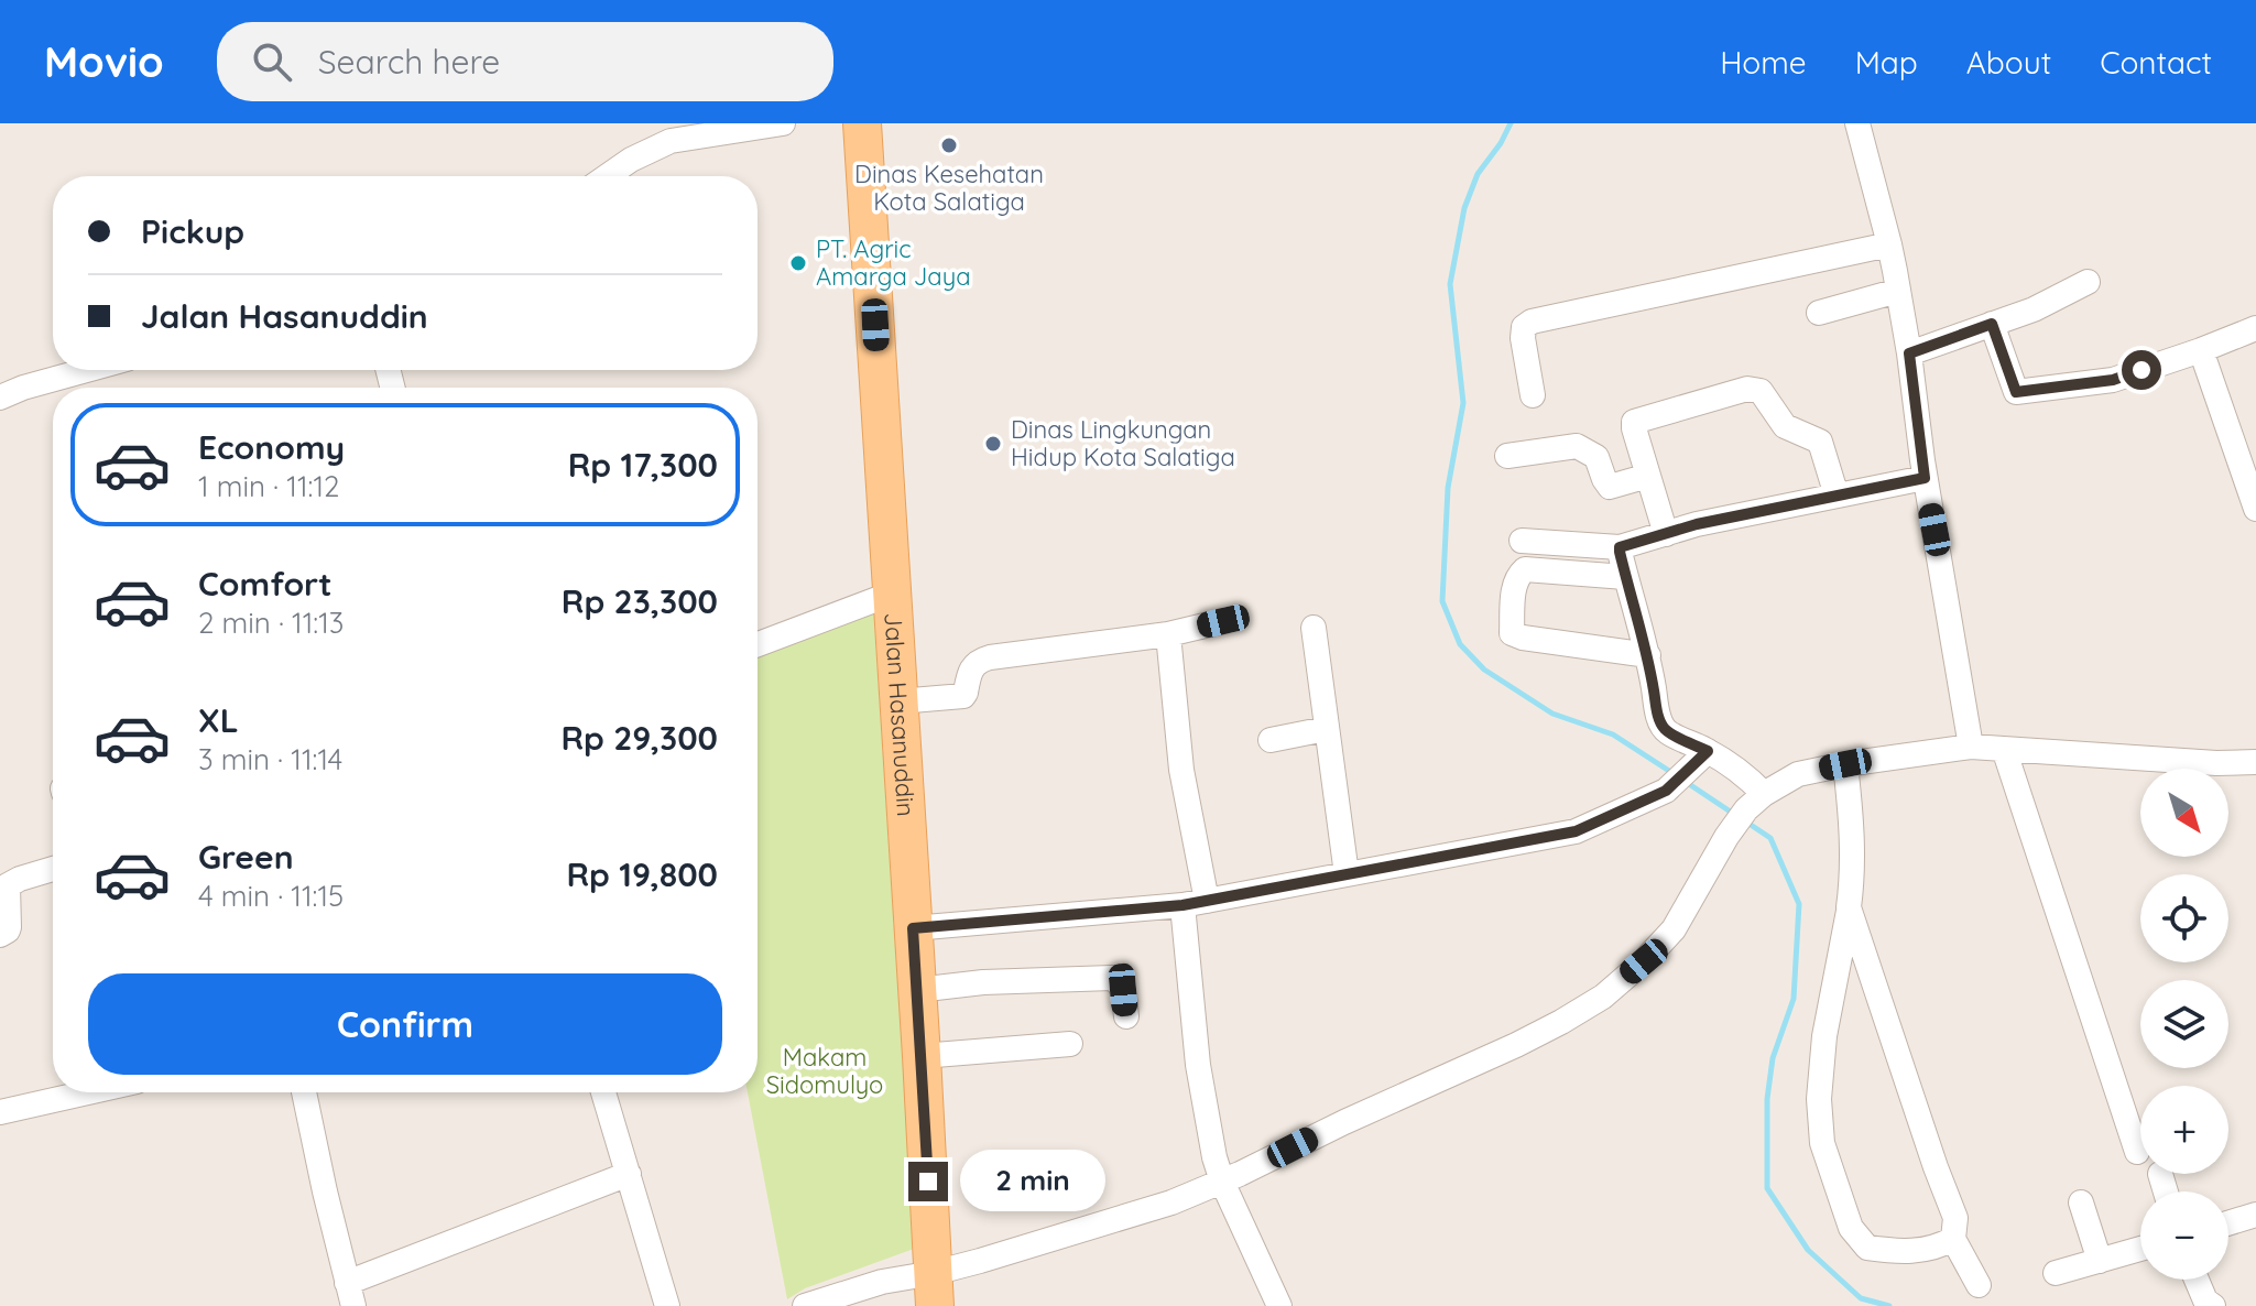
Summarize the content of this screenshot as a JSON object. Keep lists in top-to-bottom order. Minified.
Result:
{"streets":{"main road":["Jalan Hasanuddin"]},"parks":["Makam Sidomulyo"],"places":["Dinas Kesehatan Kota Salatiga","PT. Agric Amarga Jaya","Dinas Lingkungan Hidup Kota Salatiga"],"north":"bottom right","page":{"header":"Movio","search":"Search here","nav":["Home","Map","About","Contact"],"banner":["Pickup","Jalan Hasanuddin"],"list":[{"name":"Economy","note":"1 min · 11:12","value":"Rp 17,300"},{"name":"Comfort","note":"2 min · 11:13","value":"Rp 23,300"},{"name":"XL","note":"3 min · 11:14","value":"Rp 29,300"},{"name":"Green","note":"4 min · 11:15","value":"Rp 19,800"}],"map_buttons":["+","−"],"buttons":"Confirm","bubble":"2 min"}}
